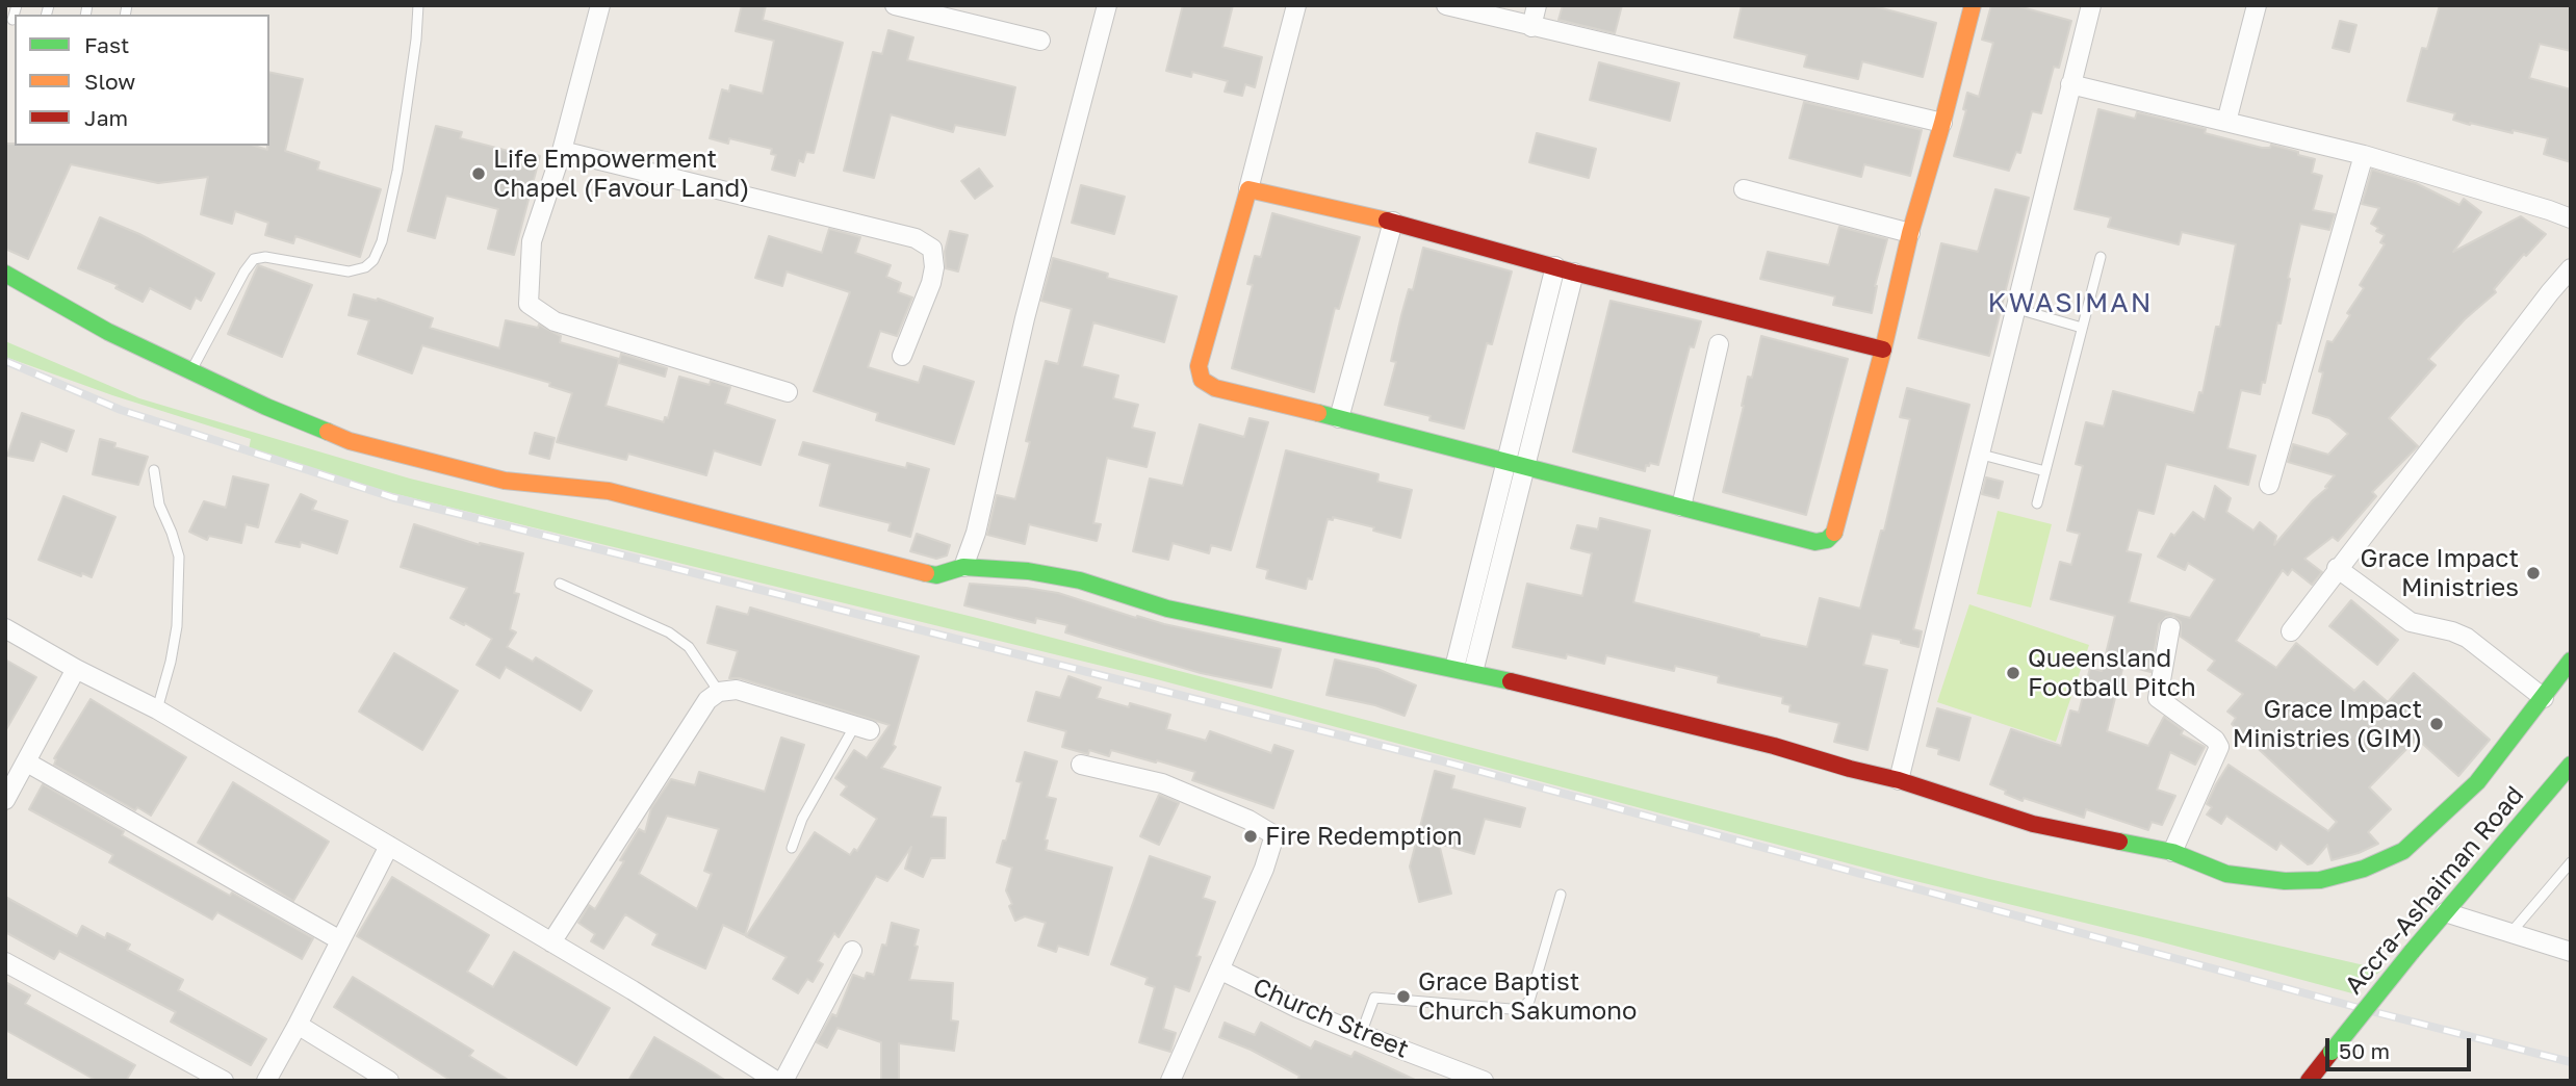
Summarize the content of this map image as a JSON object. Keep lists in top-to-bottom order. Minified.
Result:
{"streets":{"street":["Accra-Ashaiman Road","Church Street"]},"districts":["KWASIMAN"],"places":["Life Empowerment Chapel (Favour Land)","Grace Impact Ministries","Queensland Football Pitch","Grace Impact Ministries (GIM)","Fire Redemption","Grace Baptist Church Sakumono"],"legend":["Fast","Slow","Jam"],"scale_bar":"50 m"}
